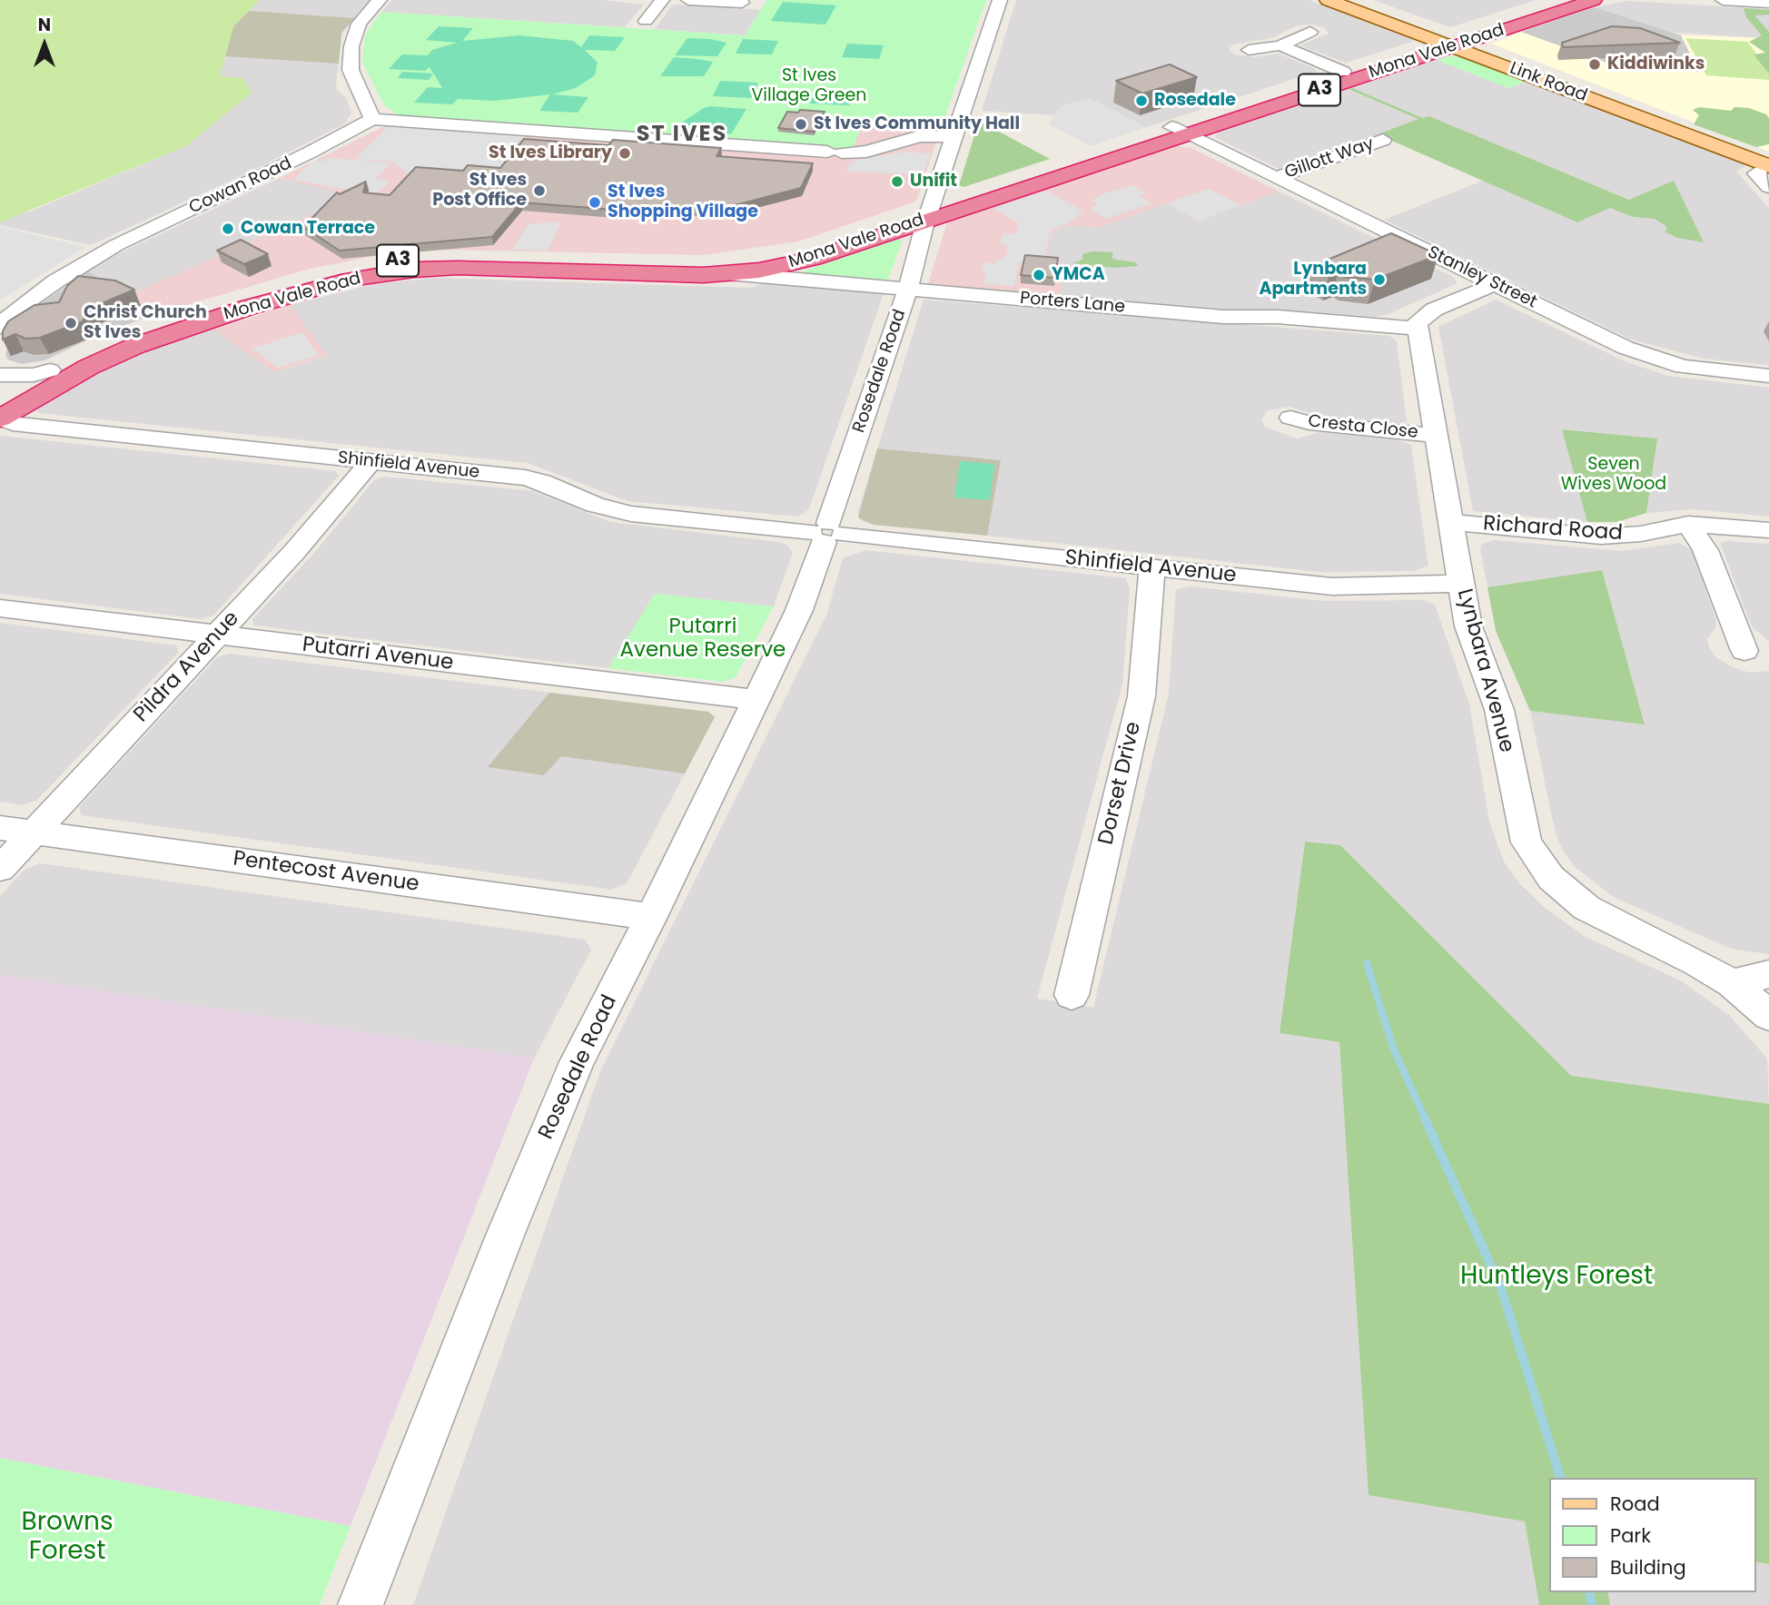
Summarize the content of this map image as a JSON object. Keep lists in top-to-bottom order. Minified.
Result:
{"streets":{"highway":["Mona Vale Road","A3"],"main road":["Link Road"],"street":["Gillott Way","Cowan Road","Stanley Street","Porters Lane","Rosedale Road","Cresta Close","Shinfield Avenue","Richard Road","Putarri Avenue","Pildra Avenue","Lynbara Avenue","Dorset Drive","Pentecost Avenue"]},"crossings":[["Mona Vale Road","Link Road"],["Mona Vale Road","Stanley Street"],["Mona Vale Road","Porters Lane"],["Mona Vale Road","Rosedale Road"],["Mona Vale Road","Shinfield Avenue"],["Gillott Way","Stanley Street"],["Porters Lane","Rosedale Road"],["Porters Lane","Lynbara Avenue"],["Rosedale Road","Shinfield Avenue"],["Rosedale Road","Putarri Avenue"],["Rosedale Road","Pentecost Avenue"],["Cresta Close","Lynbara Avenue"],["Shinfield Avenue","Pildra Avenue"],["Shinfield Avenue","Lynbara Avenue"],["Shinfield Avenue","Dorset Drive"],["Richard Road","Lynbara Avenue"],["Putarri Avenue","Pildra Avenue"],["Pildra Avenue","Pentecost Avenue"]],"districts":["ST IVES"],"parks":["St Ives Village Green","Seven Wives Wood","Putarri Avenue Reserve","Huntleys Forest","Browns Forest"],"places":["Kiddiwinks","Rosedale","St Ives Community Hall","St Ives Library","Unifit","St Ives Post Office","St Ives Shopping Village","Cowan Terrace","YMCA","Lynbara Apartments","Christ Church St Ives"],"legend":["Road","Park","Building"],"north":"top"}
